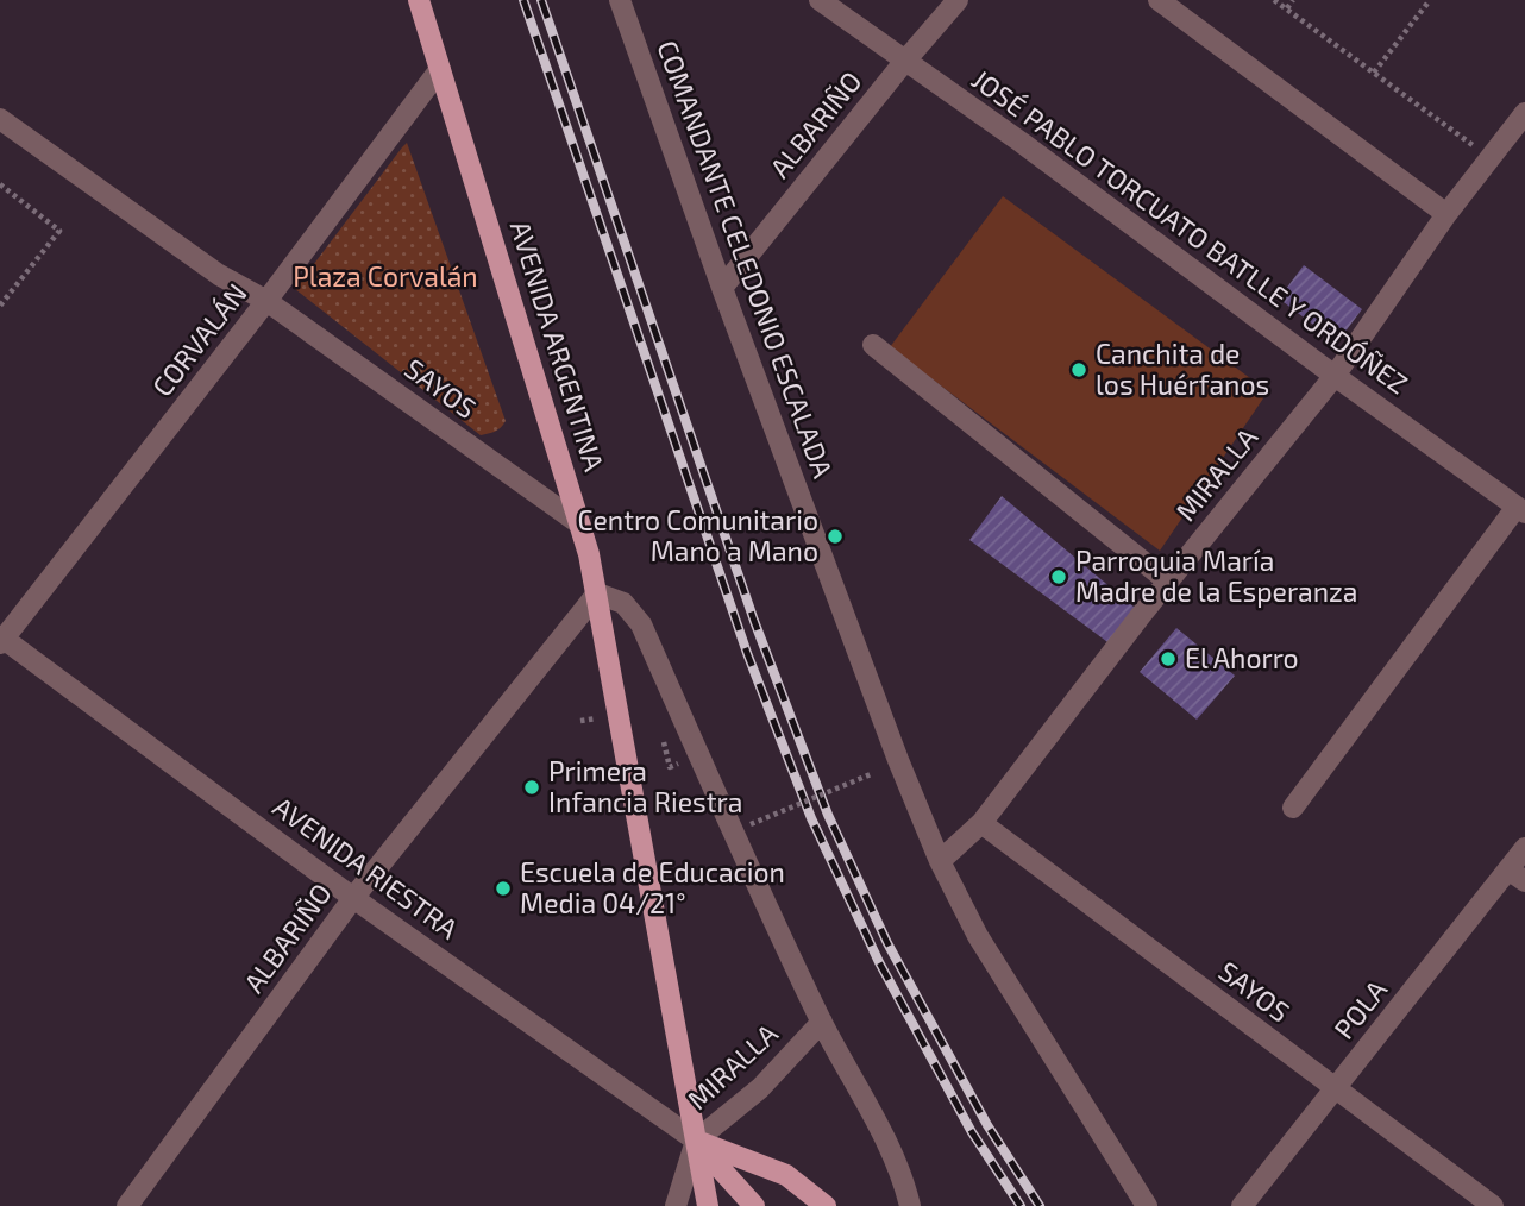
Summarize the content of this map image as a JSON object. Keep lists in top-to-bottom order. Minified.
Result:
{"streets":{"main road":["AVENIDA ARGENTINA","AVENIDA RIESTRA"],"street":["ALBARIÑO","JOSÉ PABLO TORCUATO BATLLE Y ORDÓÑEZ","COMANDANTE CELEDONIO ESCALADA","CORVALÁN","SAYOS","MIRALLA","POLA"]},"crossings":[["ALBARIÑO","JOSÉ PABLO TORCUATO BATLLE Y ORDÓÑEZ"],["ALBARIÑO","COMANDANTE CELEDONIO ESCALADA"],["ALBARIÑO","AVENIDA ARGENTINA"],["ALBARIÑO","AVENIDA RIESTRA"],["JOSÉ PABLO TORCUATO BATLLE Y ORDÓÑEZ","MIRALLA"],["COMANDANTE CELEDONIO ESCALADA","MIRALLA"],["CORVALÁN","AVENIDA ARGENTINA"],["CORVALÁN","SAYOS"],["CORVALÁN","AVENIDA RIESTRA"],["AVENIDA ARGENTINA","SAYOS"],["AVENIDA ARGENTINA","MIRALLA"],["AVENIDA ARGENTINA","AVENIDA RIESTRA"],["SAYOS","MIRALLA"],["SAYOS","POLA"],["MIRALLA","AVENIDA RIESTRA"]],"parks":["Plaza Corvalán"],"places":["Canchita de los Huérfanos","Centro Comunitario Mano a Mano","Parroquia María Madre de la Esperanza","El Ahorro","Primera Infancia Riestra","Escuela de Educacion Media 04/21°"]}
